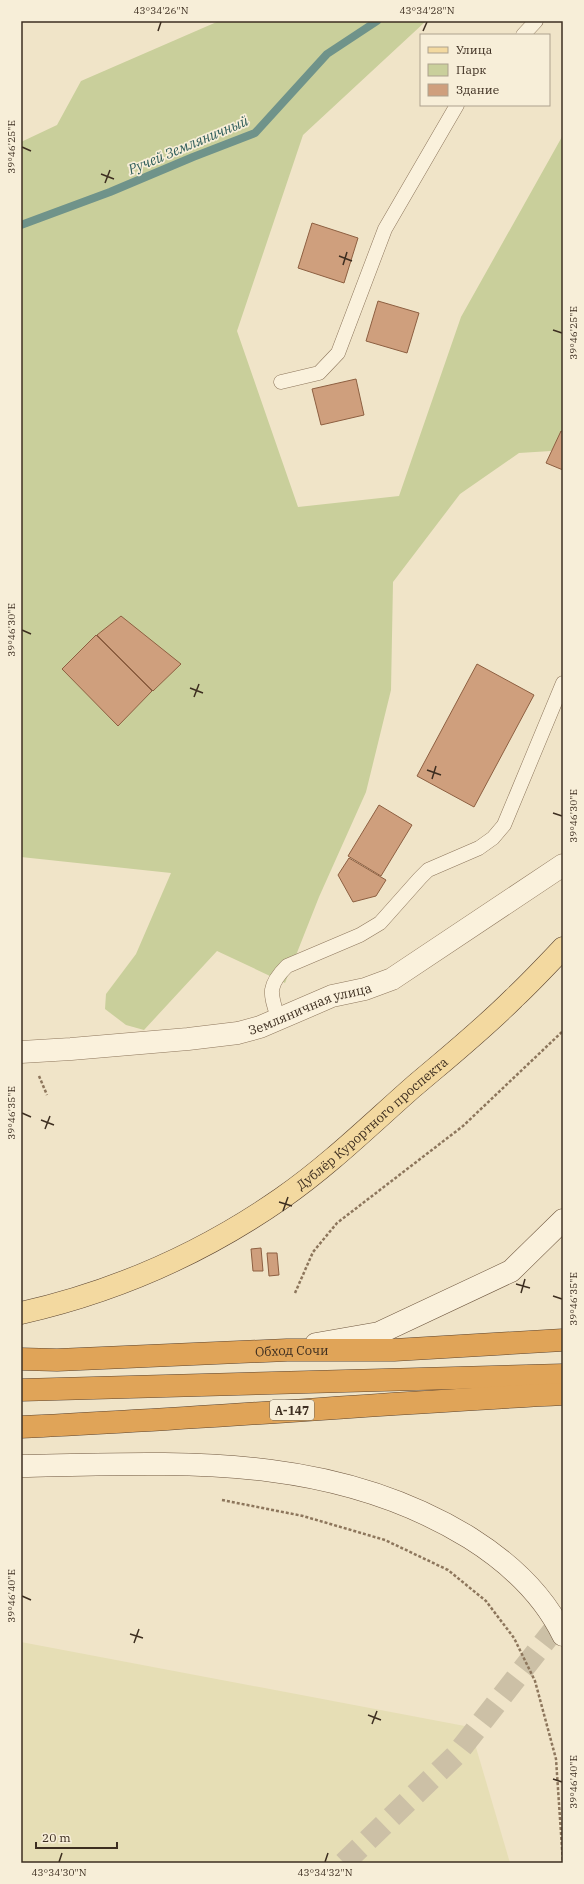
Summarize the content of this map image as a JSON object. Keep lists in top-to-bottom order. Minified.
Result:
{"streets":{"highway":["Обход Сочи","А-147"],"main road":["Дублёр Курортного проспекта"],"street":["Земляничная улица"]},"water":["Ручей Земляничный"],"legend":["Улица","Парк","Здание"],"scale_bar":"20 m","coordinates":["43°34'26\"N","43°34'28\"N","39°46'25\"E","39°46'30\"E","39°46'35\"E","39°46'40\"E","43°34'30\"N","43°34'32\"N"]}
